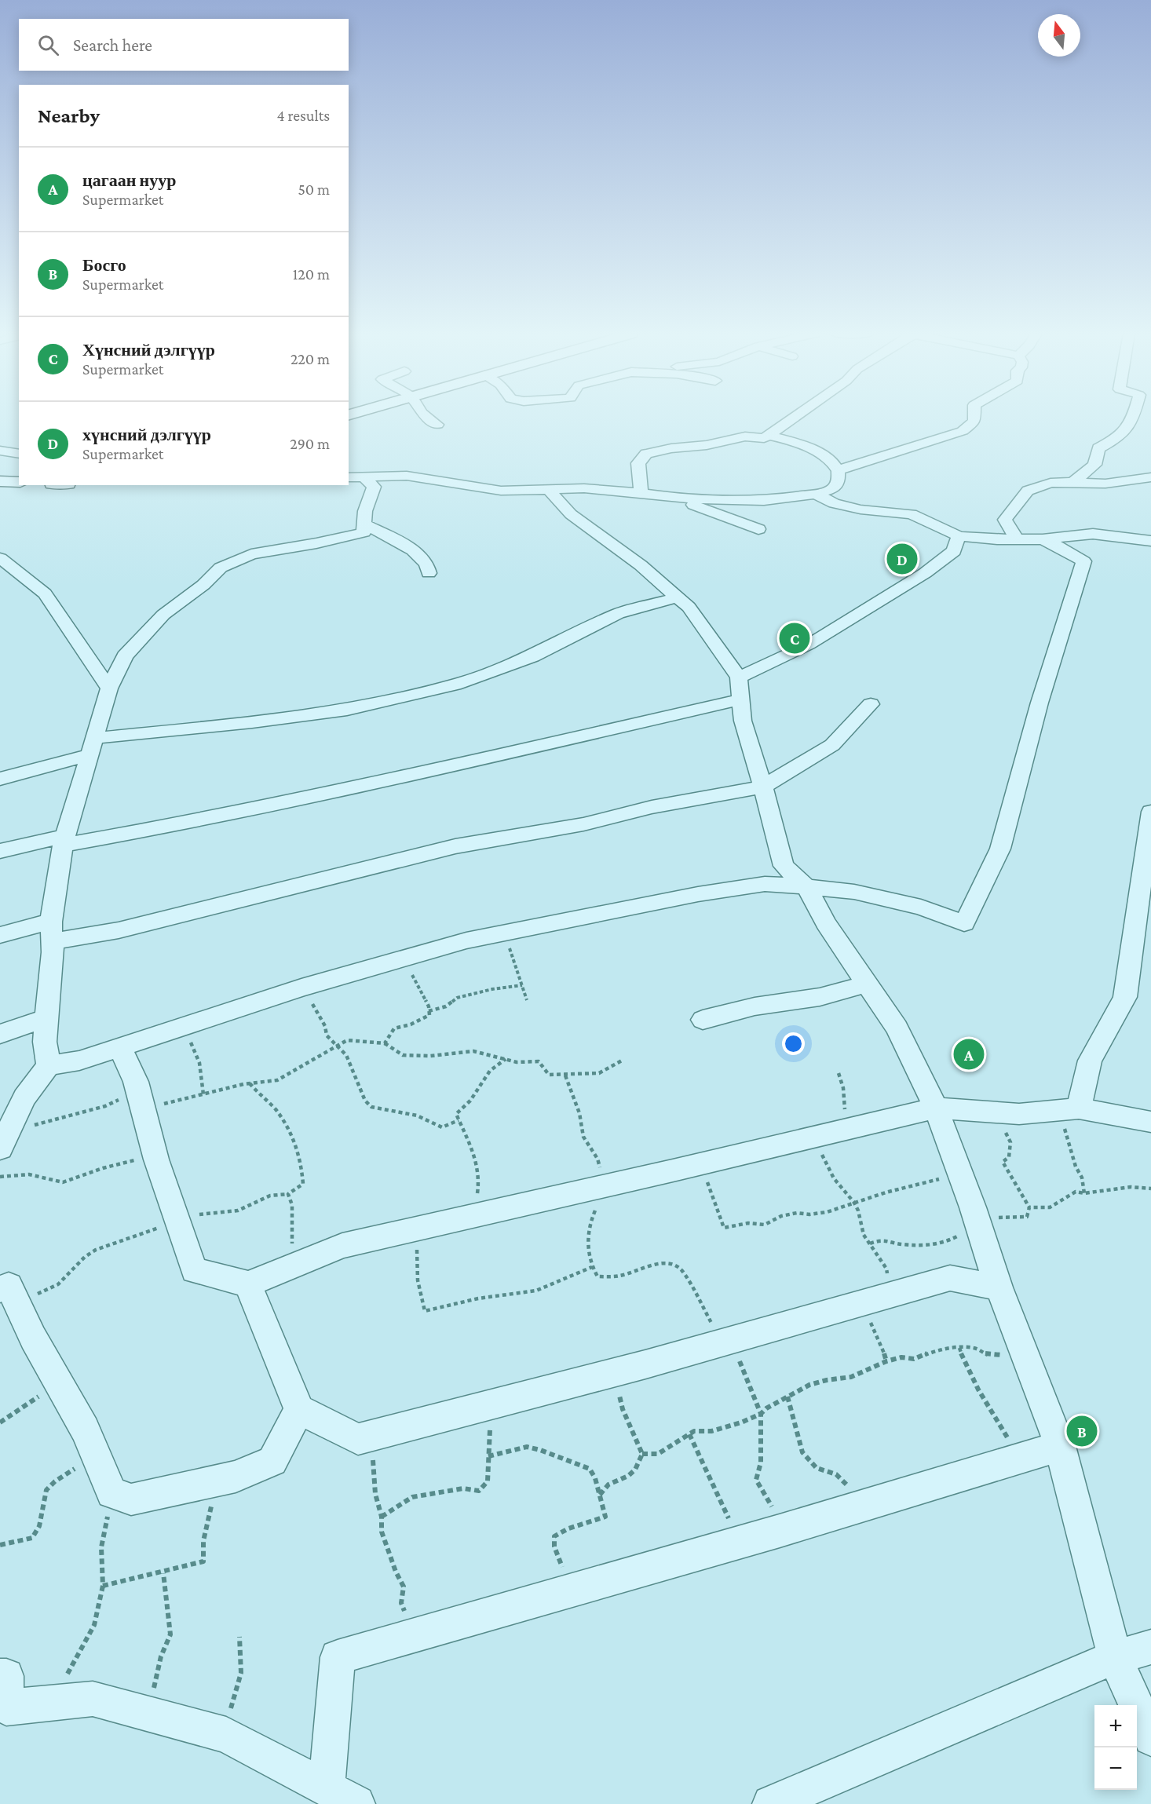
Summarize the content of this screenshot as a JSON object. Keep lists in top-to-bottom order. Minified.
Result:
{"north":"top","page":{"search":"Search here","heading":["Nearby","4 results"],"list":[{"mark":"A","name":"цагаан нуур","note":"Supermarket","value":"50 m"},{"mark":"B","name":"Босго","note":"Supermarket","value":"120 m"},{"mark":"C","name":"Хүнсний дэлгүүр","note":"Supermarket","value":"220 m"},{"mark":"D","name":"хүнсний дэлгүүр","note":"Supermarket","value":"290 m"}],"pins":["D","C","A","B"],"map_buttons":["+","−"]}}
